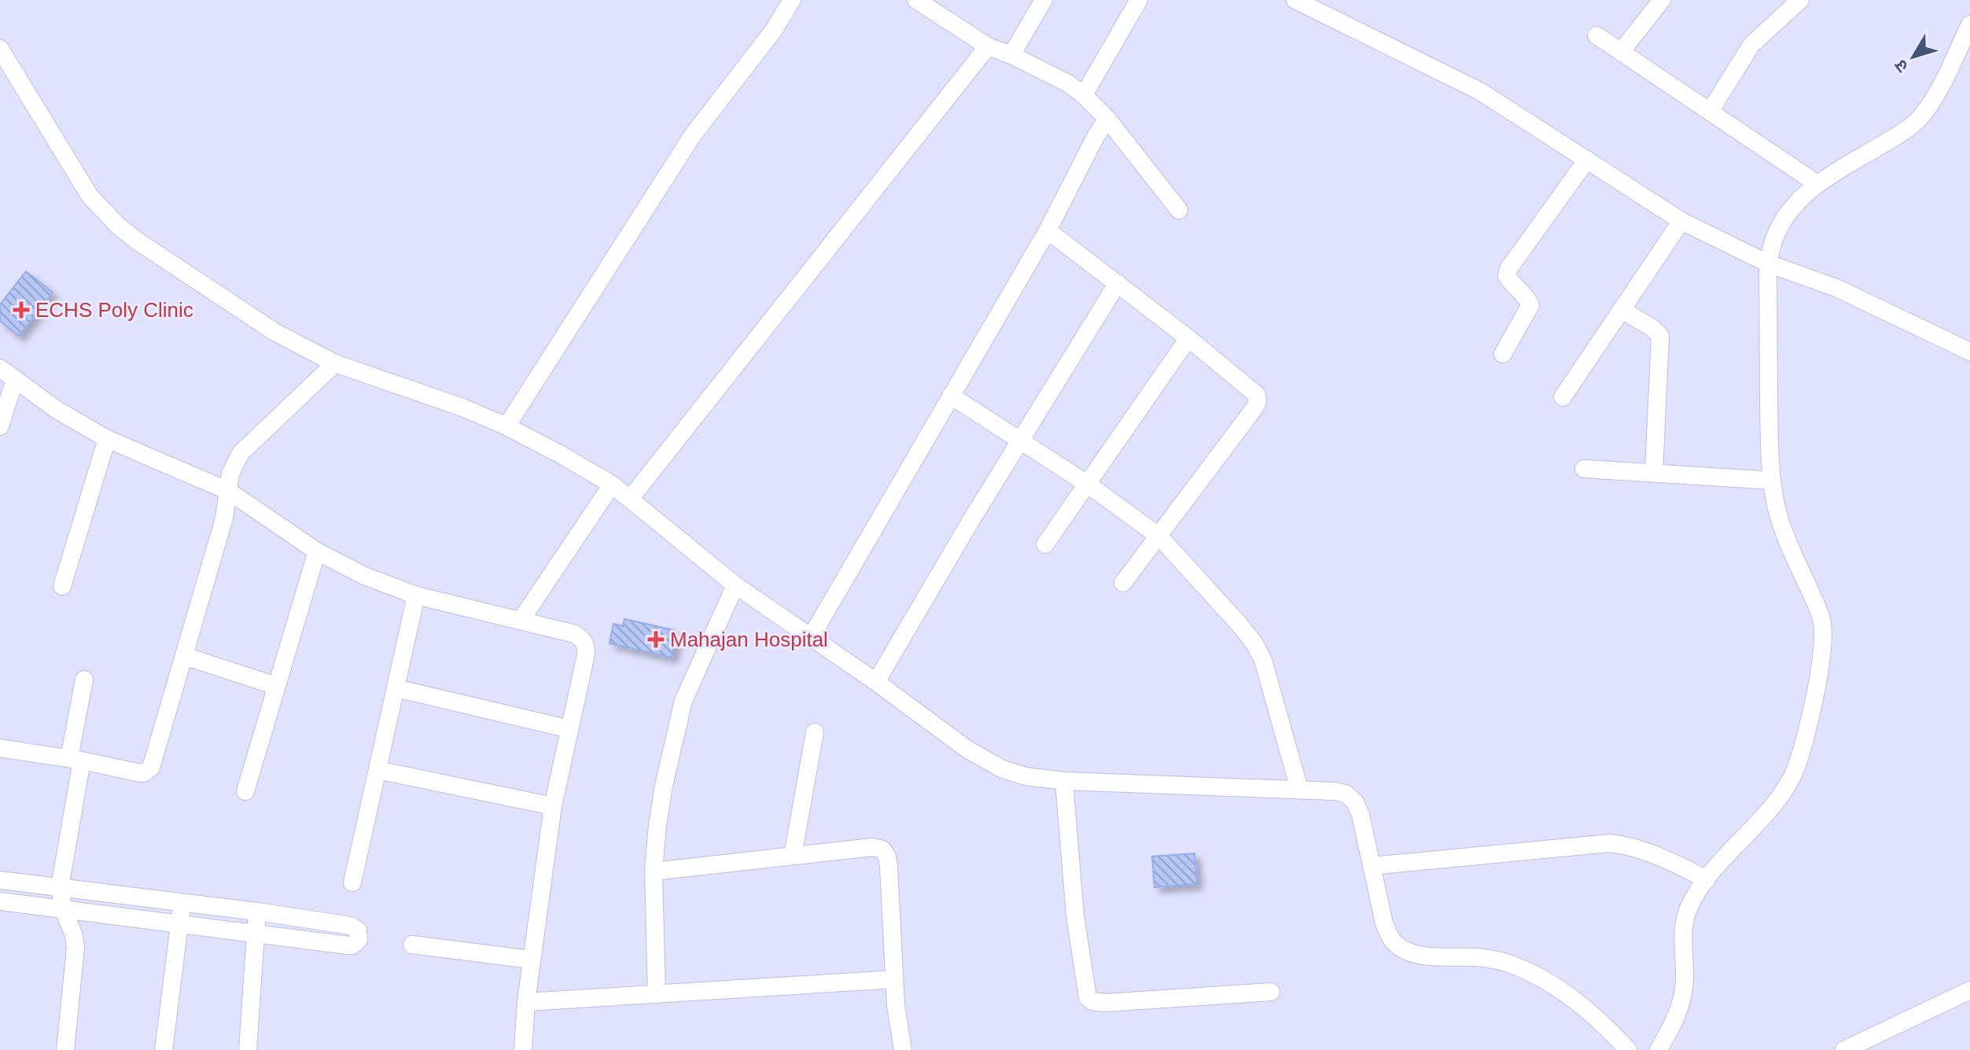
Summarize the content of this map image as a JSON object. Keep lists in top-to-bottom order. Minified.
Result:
{"places":{"health":["ECHS Poly Clinic","Mahajan Hospital"]},"north":"bottom left"}
